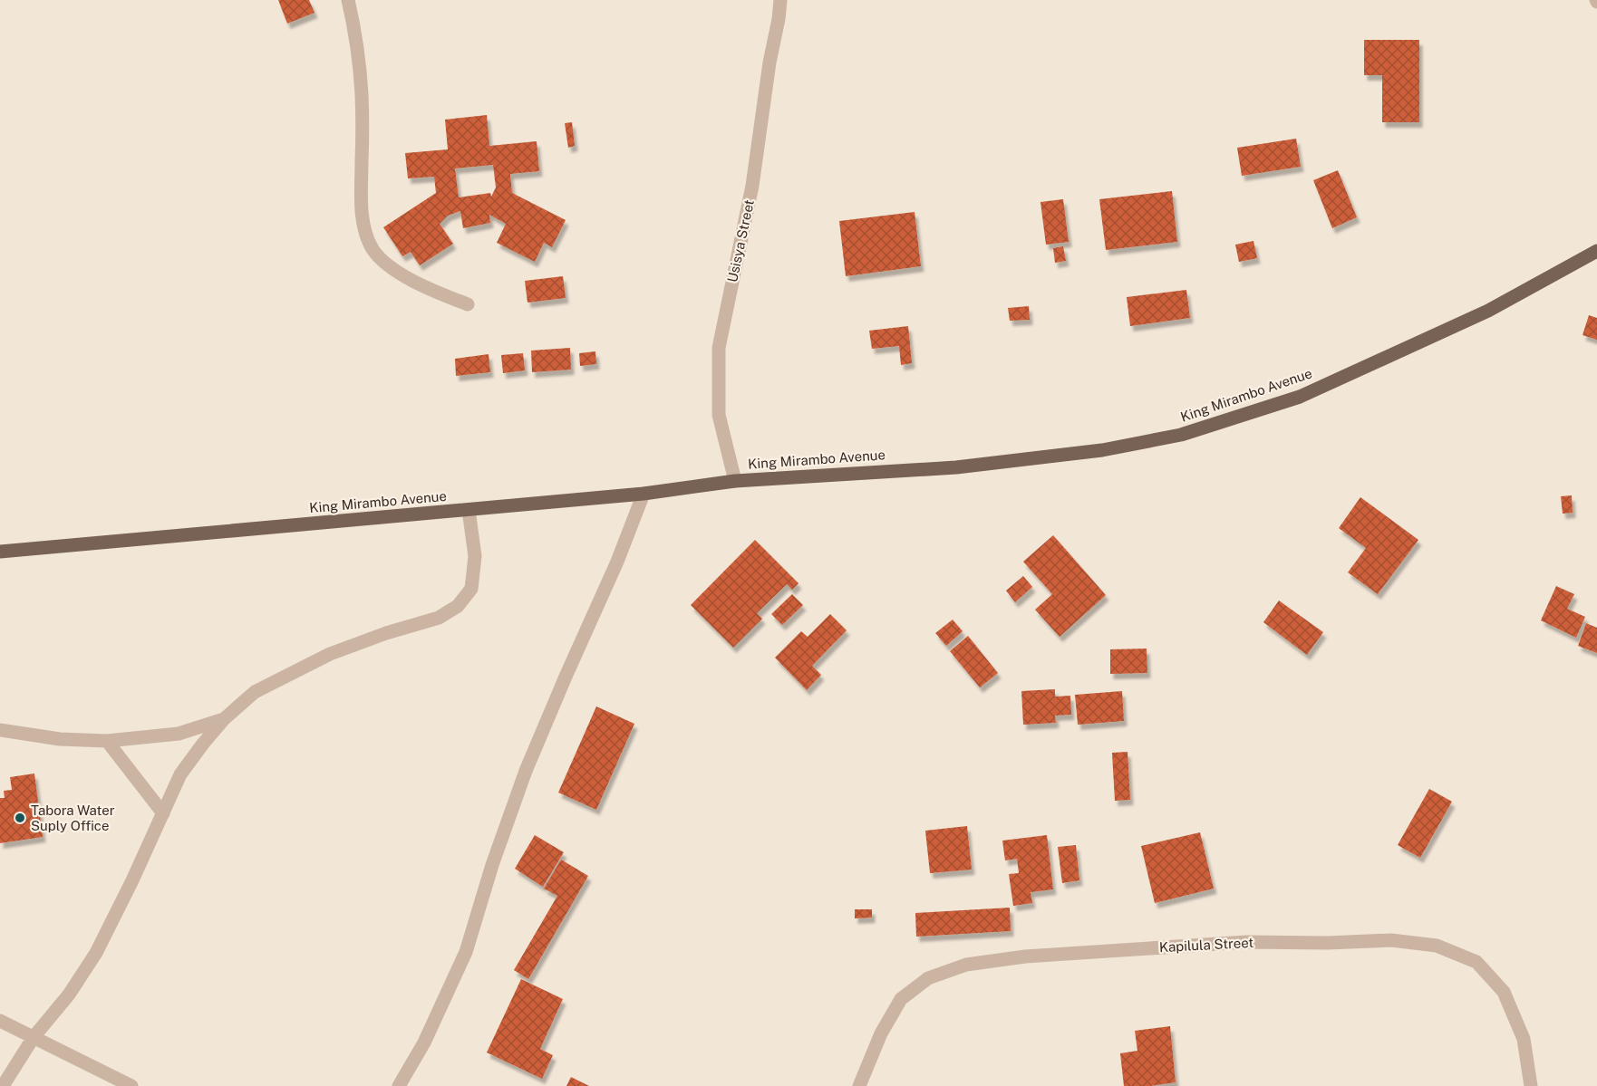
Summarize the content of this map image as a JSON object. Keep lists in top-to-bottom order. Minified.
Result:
{"streets":{"main road":["King Mirambo Avenue"],"street":["Usisya Street","Kapilula Street"]},"crossings":[["Usisya Street","King Mirambo Avenue"]],"places":["Tabora Water Suply Office"]}
